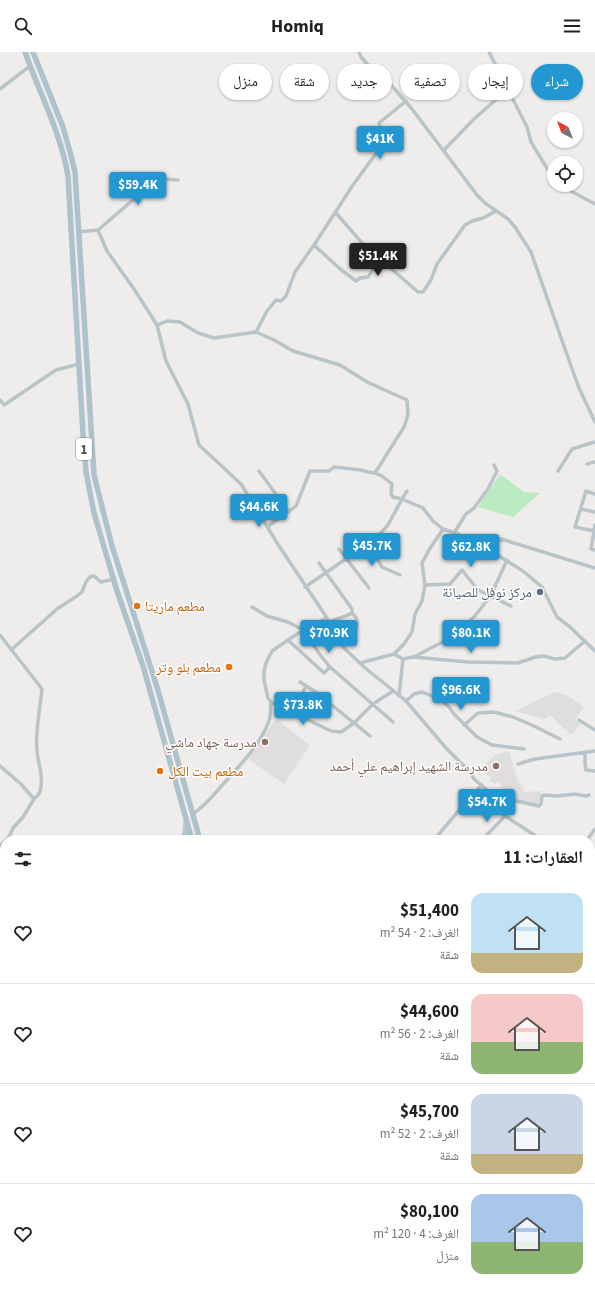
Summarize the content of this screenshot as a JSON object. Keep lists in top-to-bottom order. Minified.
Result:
{"streets":{"main road":["1"]},"places":["مركز نوفل للصيانة","مطعم ماريتا","مطعم بلو وتر","مدرسة جهاد ماشي","مدرسة الشهيد إبراهيم علي أحمد","مطعم بيت الكل"],"north":"top left","page":{"header":"Homiq","chip":["شراء","إيجار","تصفية","جديد","شقة","منزل"],"price":["$41K","$59.4K","$51.4K","$44.6K","$45.7K","$62.8K","$70.9K","$80.1K","$96.6K","$73.8K","$54.7K"],"heading":"العقارات: 11","list":[{"name":"$51,400","note":"الغرف: 2 · 54 m² · شقة"},{"name":"$44,600","note":"الغرف: 2 · 56 m² · شقة"},{"name":"$45,700","note":"الغرف: 2 · 52 m² · شقة"},{"name":"$80,100","note":"الغرف: 4 · 120 m² · منزل"}]}}
